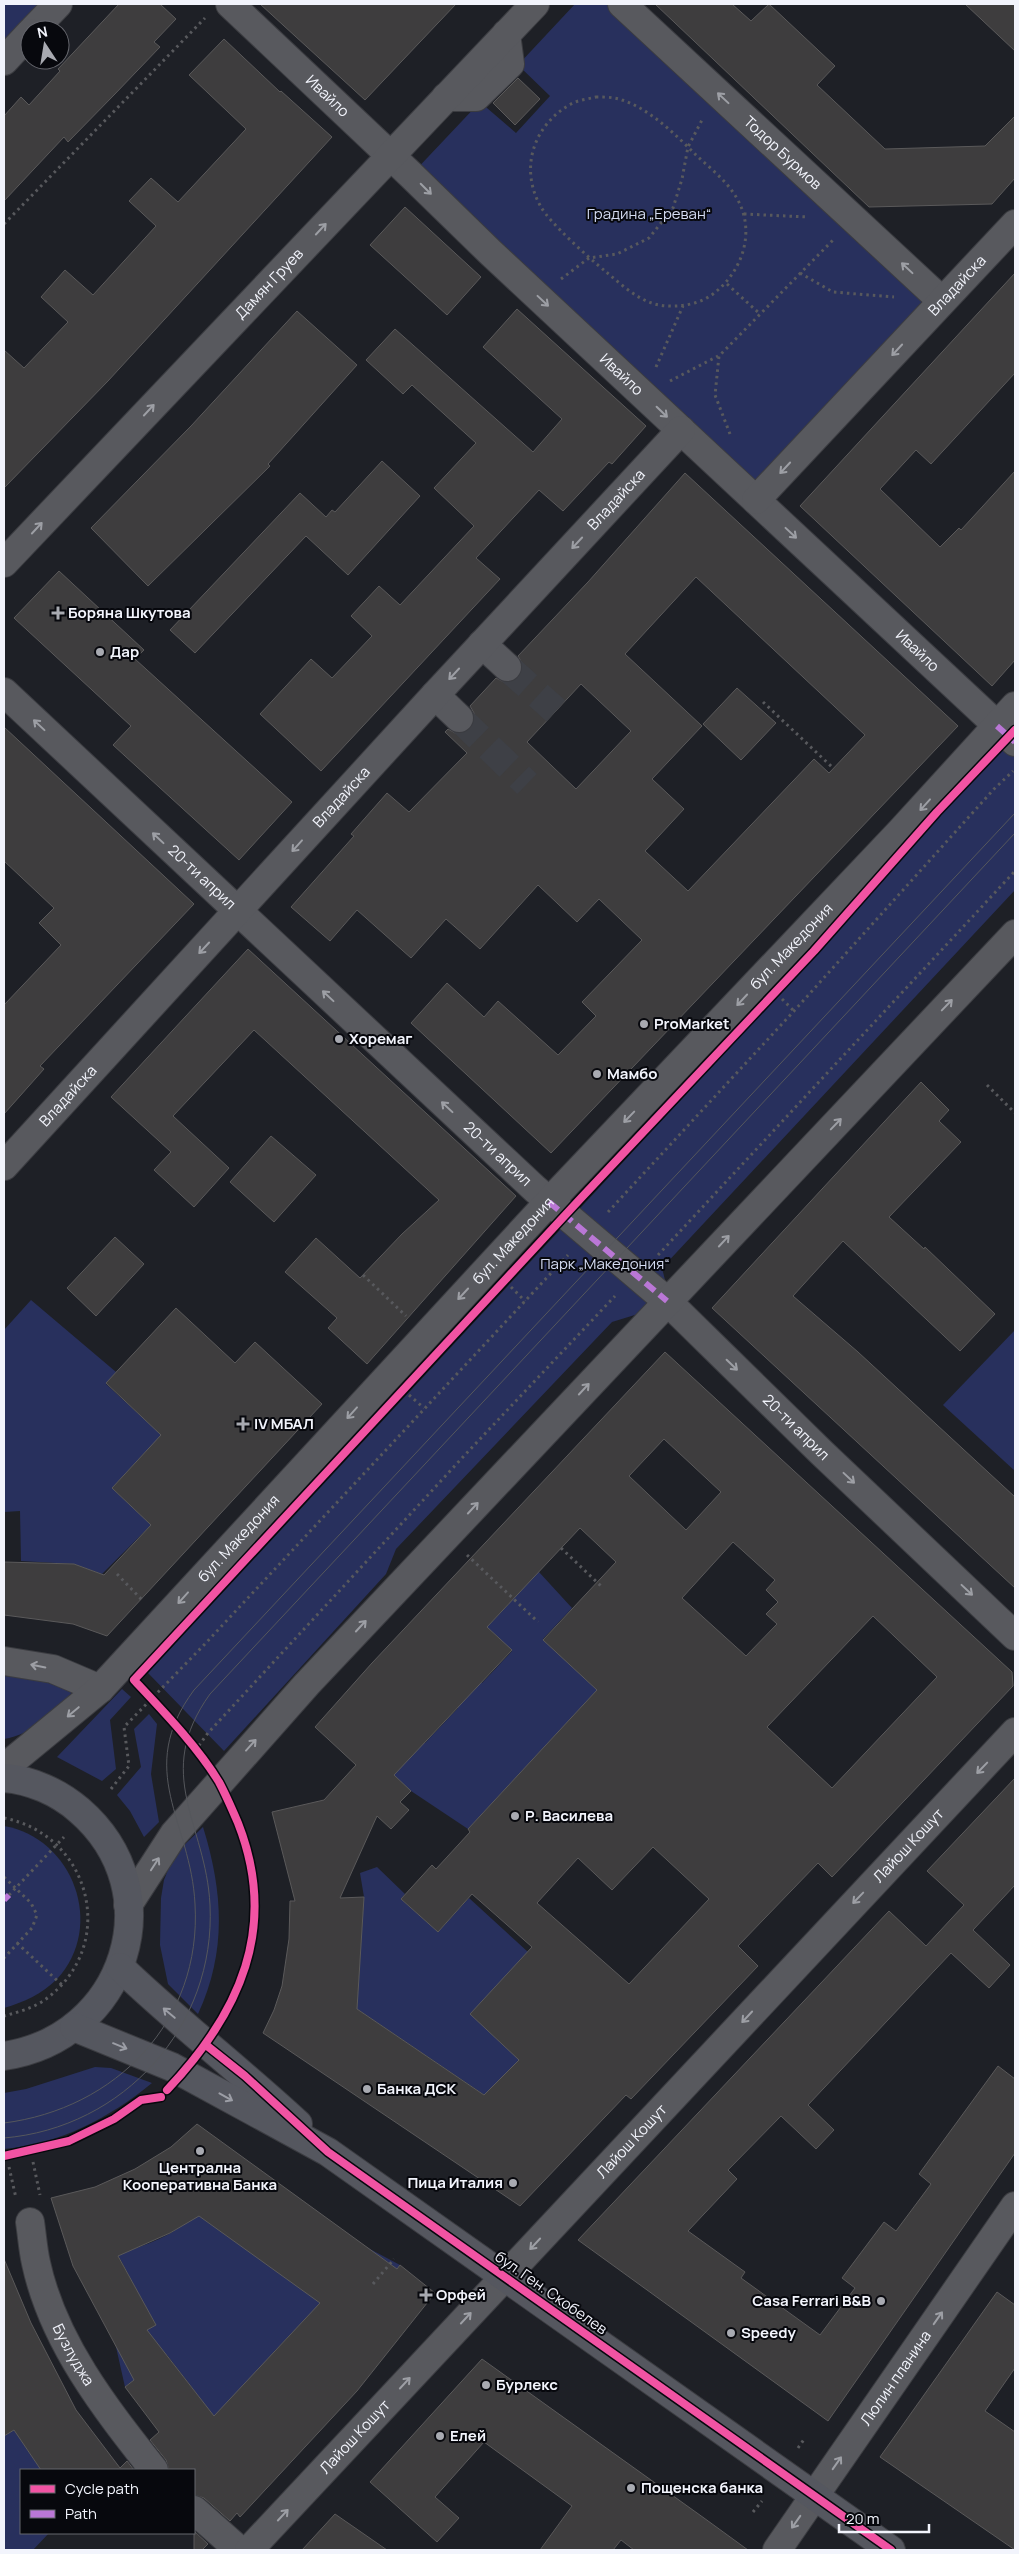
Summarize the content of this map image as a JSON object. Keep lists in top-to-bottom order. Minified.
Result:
{"streets":{"main road":["бул. Ген. Скобелев"],"street":["Ивайло","Тодор Бурмов","Дамян Груев","Владайска","20-ти април","бул. Македония","Лайош Кошут","Бузлуджа","Люлин планина"]},"crossings":[["Ивайло","Дамян Груев"],["Ивайло","Владайска"],["Ивайло","бул. Македония"],["Тодор Бурмов","Владайска"],["Владайска","20-ти април"],["20-ти април","бул. Македония"],["Лайош Кошут","бул. Ген. Скобелев"],["бул. Ген. Скобелев","Люлин планина"]],"one_way":["Ивайло","Тодор Бурмов","Дамян Груев","Владайска"],"parks":["Градина „Ереван“","Парк „Македония“"],"places":{"health":["Боряна Шкутова","IV МБАЛ","Орфей"],"other":["Дар","ProMarket","Хоремаг","Мамбо","Р. Василева","Банка ДСК","Централна Кооперативна Банка","Пица Италия","Casa Ferrari B&B","Speedy","Бурлекс","Елей","Пощенска банка"]},"legend":["Cycle path","Path"],"scale_bar":"20 m","north":"top"}
